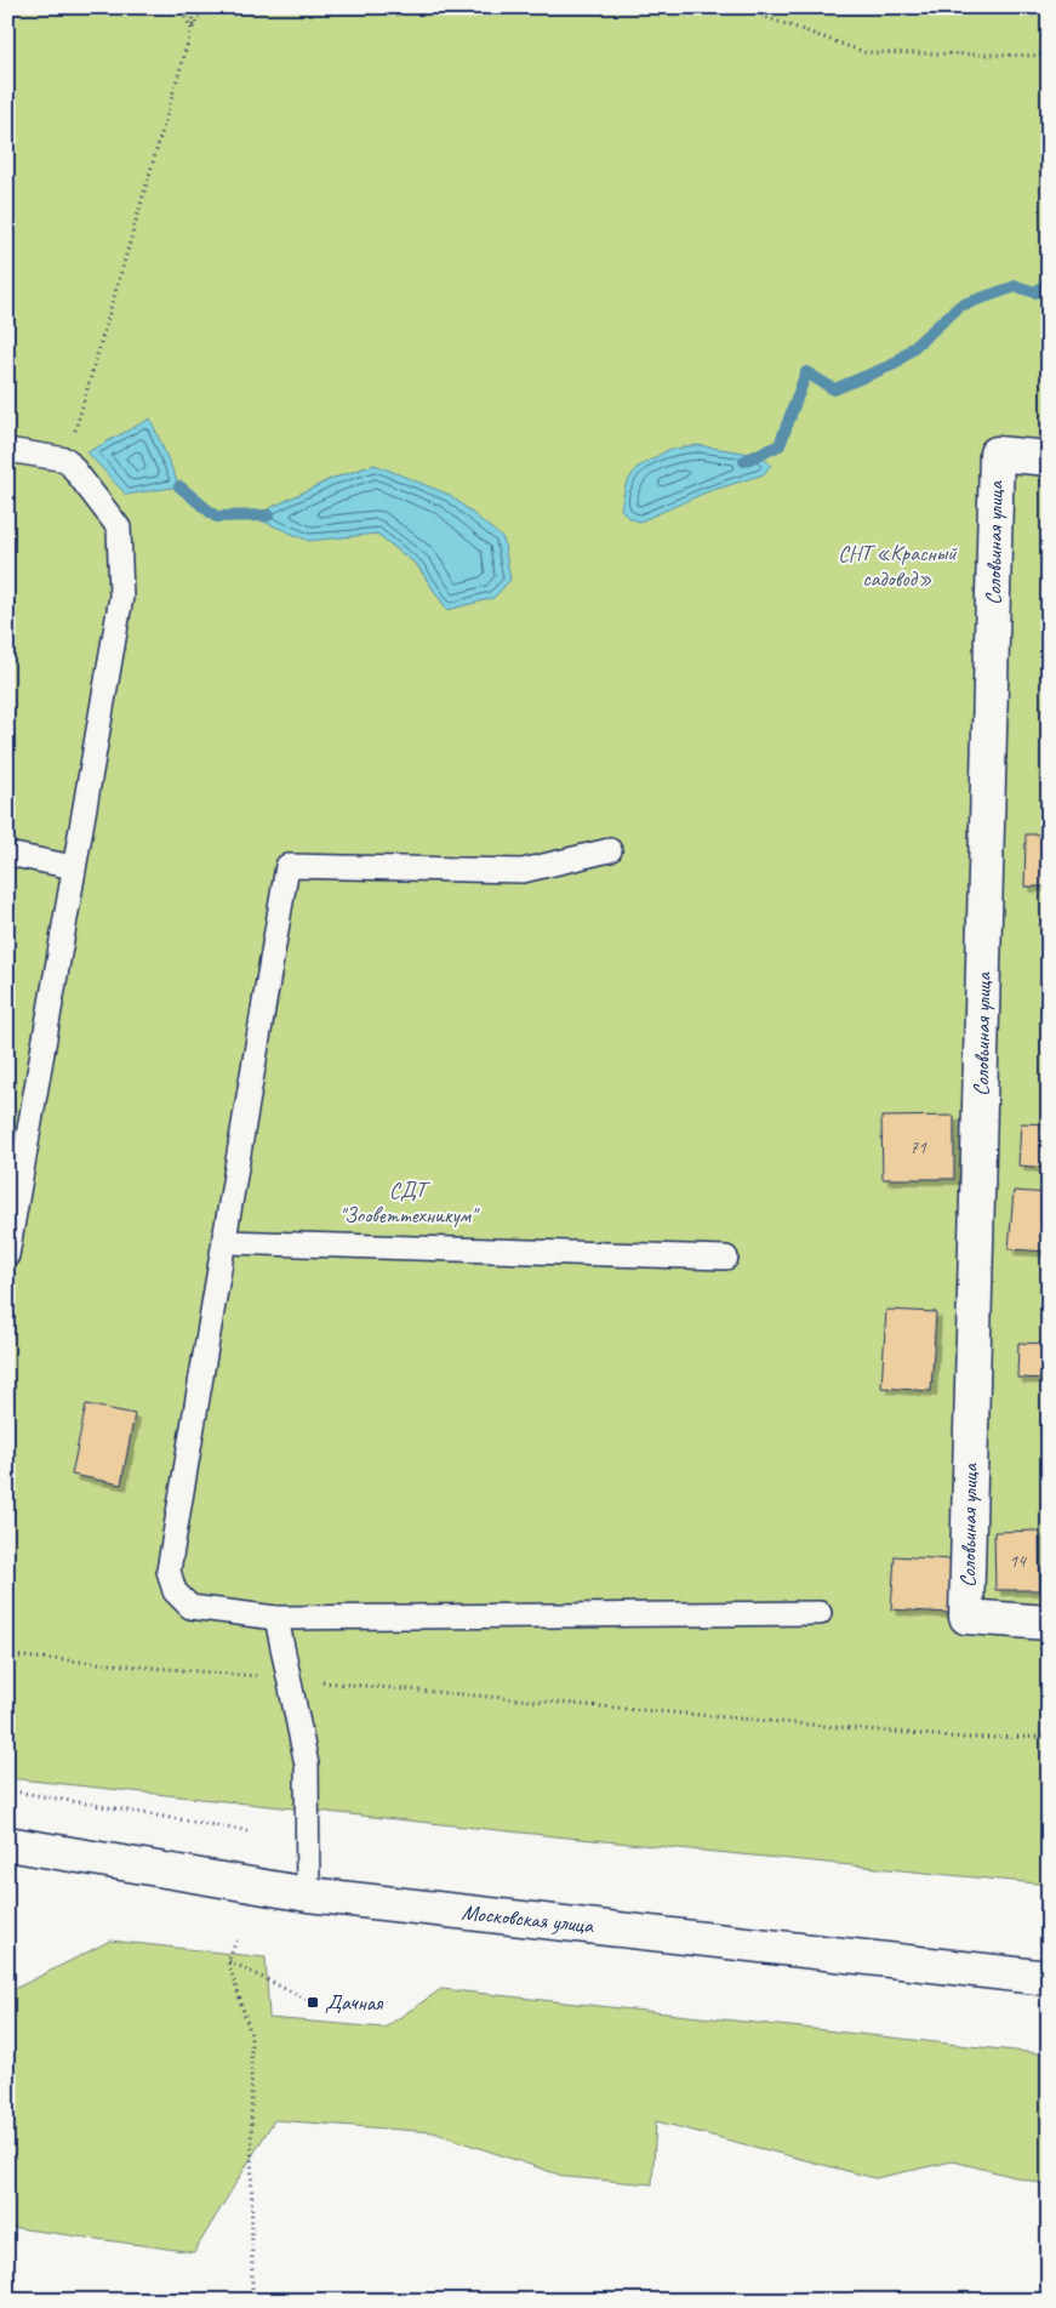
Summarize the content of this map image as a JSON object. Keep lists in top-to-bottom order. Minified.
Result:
{"streets":{"street":["Соловьиная улица","Московская улица"]},"parks":["СНТ «Красный садовод»","СДТ \"Зооветтехникум\""],"places":{"transit":["Дачная"]},"house_numbers":["71","14"]}
